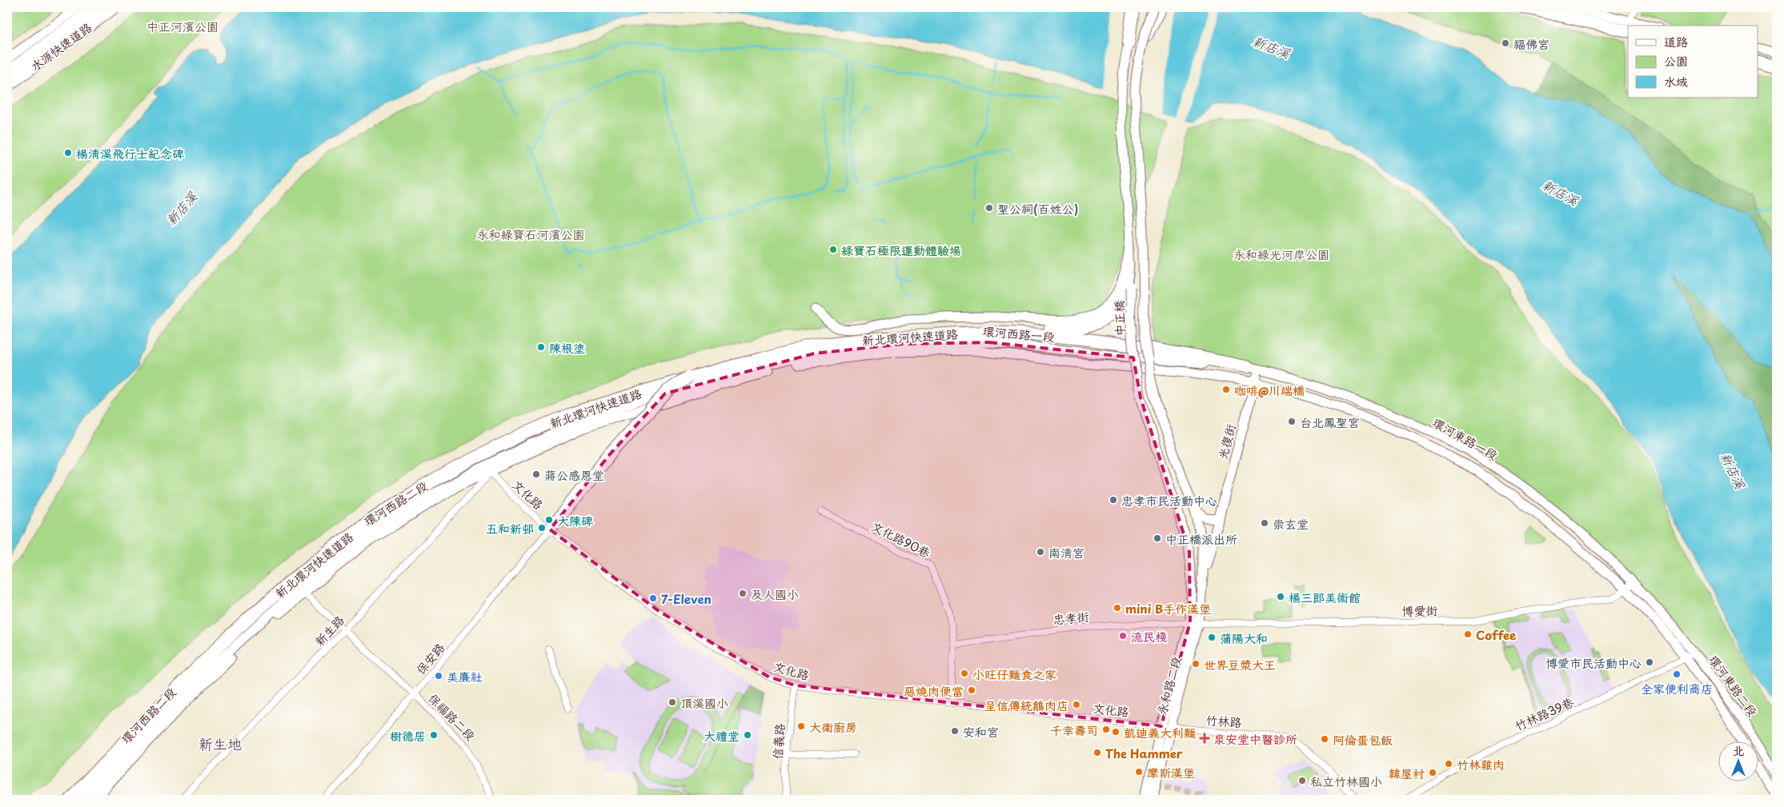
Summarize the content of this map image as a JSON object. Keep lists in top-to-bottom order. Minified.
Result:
{"streets":{"highway":["水源快速道路","新北環河快速道路"],"main road":["中正橋","環河西路一段","環河東路一段","光復街","環河西路二段","永和路二段","環河東路二段"],"street":["文化路","文化路90巷","博愛街","忠孝街","新生路","保安路","竹林路39巷","保福路二段","竹林路","信義路"]},"crossings":[["中正橋","光復街"],["中正橋","博愛街"],["中正橋","忠孝街"],["中正橋","永和路二段"],["環河西路一段","環河東路一段"],["環河西路一段","環河西路二段"],["新北環河快速道路","環河東路一段"],["新北環河快速道路","光復街"],["環河東路一段","光復街"],["環河東路一段","博愛街"],["環河東路一段","環河東路二段"],["環河東路一段","竹林路39巷"],["光復街","永和路二段"],["文化路","環河西路二段"],["文化路","文化路90巷"],["文化路","新生路"],["文化路","保安路"],["文化路","永和路二段"],["文化路","竹林路"],["文化路","信義路"],["環河西路二段","新生路"],["環河西路二段","保福路二段"],["文化路90巷","忠孝街"],["博愛街","忠孝街"],["博愛街","永和路二段"],["忠孝街","永和路二段"],["新生路","保福路二段"],["保安路","保福路二段"],["永和路二段","竹林路"],["環河東路二段","竹林路39巷"]],"districts":["新生地"],"water":["新店溪"],"parks":["中正河濱公園","永和綠寶石河濱公園","永和綠光河岸公園"],"places":{"other":["福佛宮","楊清溪飛行士紀念碑","聖公祠(百姓公)","綠寶石極限運動體驗場","陳根塗","咖啡@川端橋","台北鳳聖宮","蔣公感恩堂","忠孝市民活動中心","大陳碑","崇玄堂","五和新邨","中正橋派出所","南清宮","及人國小","楊三郎美術館","7-Eleven","mini B手作漢堡","Coffee","流民棧","蒲陽大和","博愛市民活動中心","世界豆漿大王","小旺仔麵食之家","全家便利商店","美廉社","惡燒肉便當","頂溪國小","呈信傳統鵝肉店","大衛廚房","千幸壽司","安和宮","凱迪義大利麵","樹德居","大禮堂","阿倫蛋包飯","The Hammer","竹林雞肉","摩斯漢堡","韓屋村","私立竹林國小"],"health":["泉安堂中醫診所"]},"legend":["道路","公園","水域"],"north":"top"}
